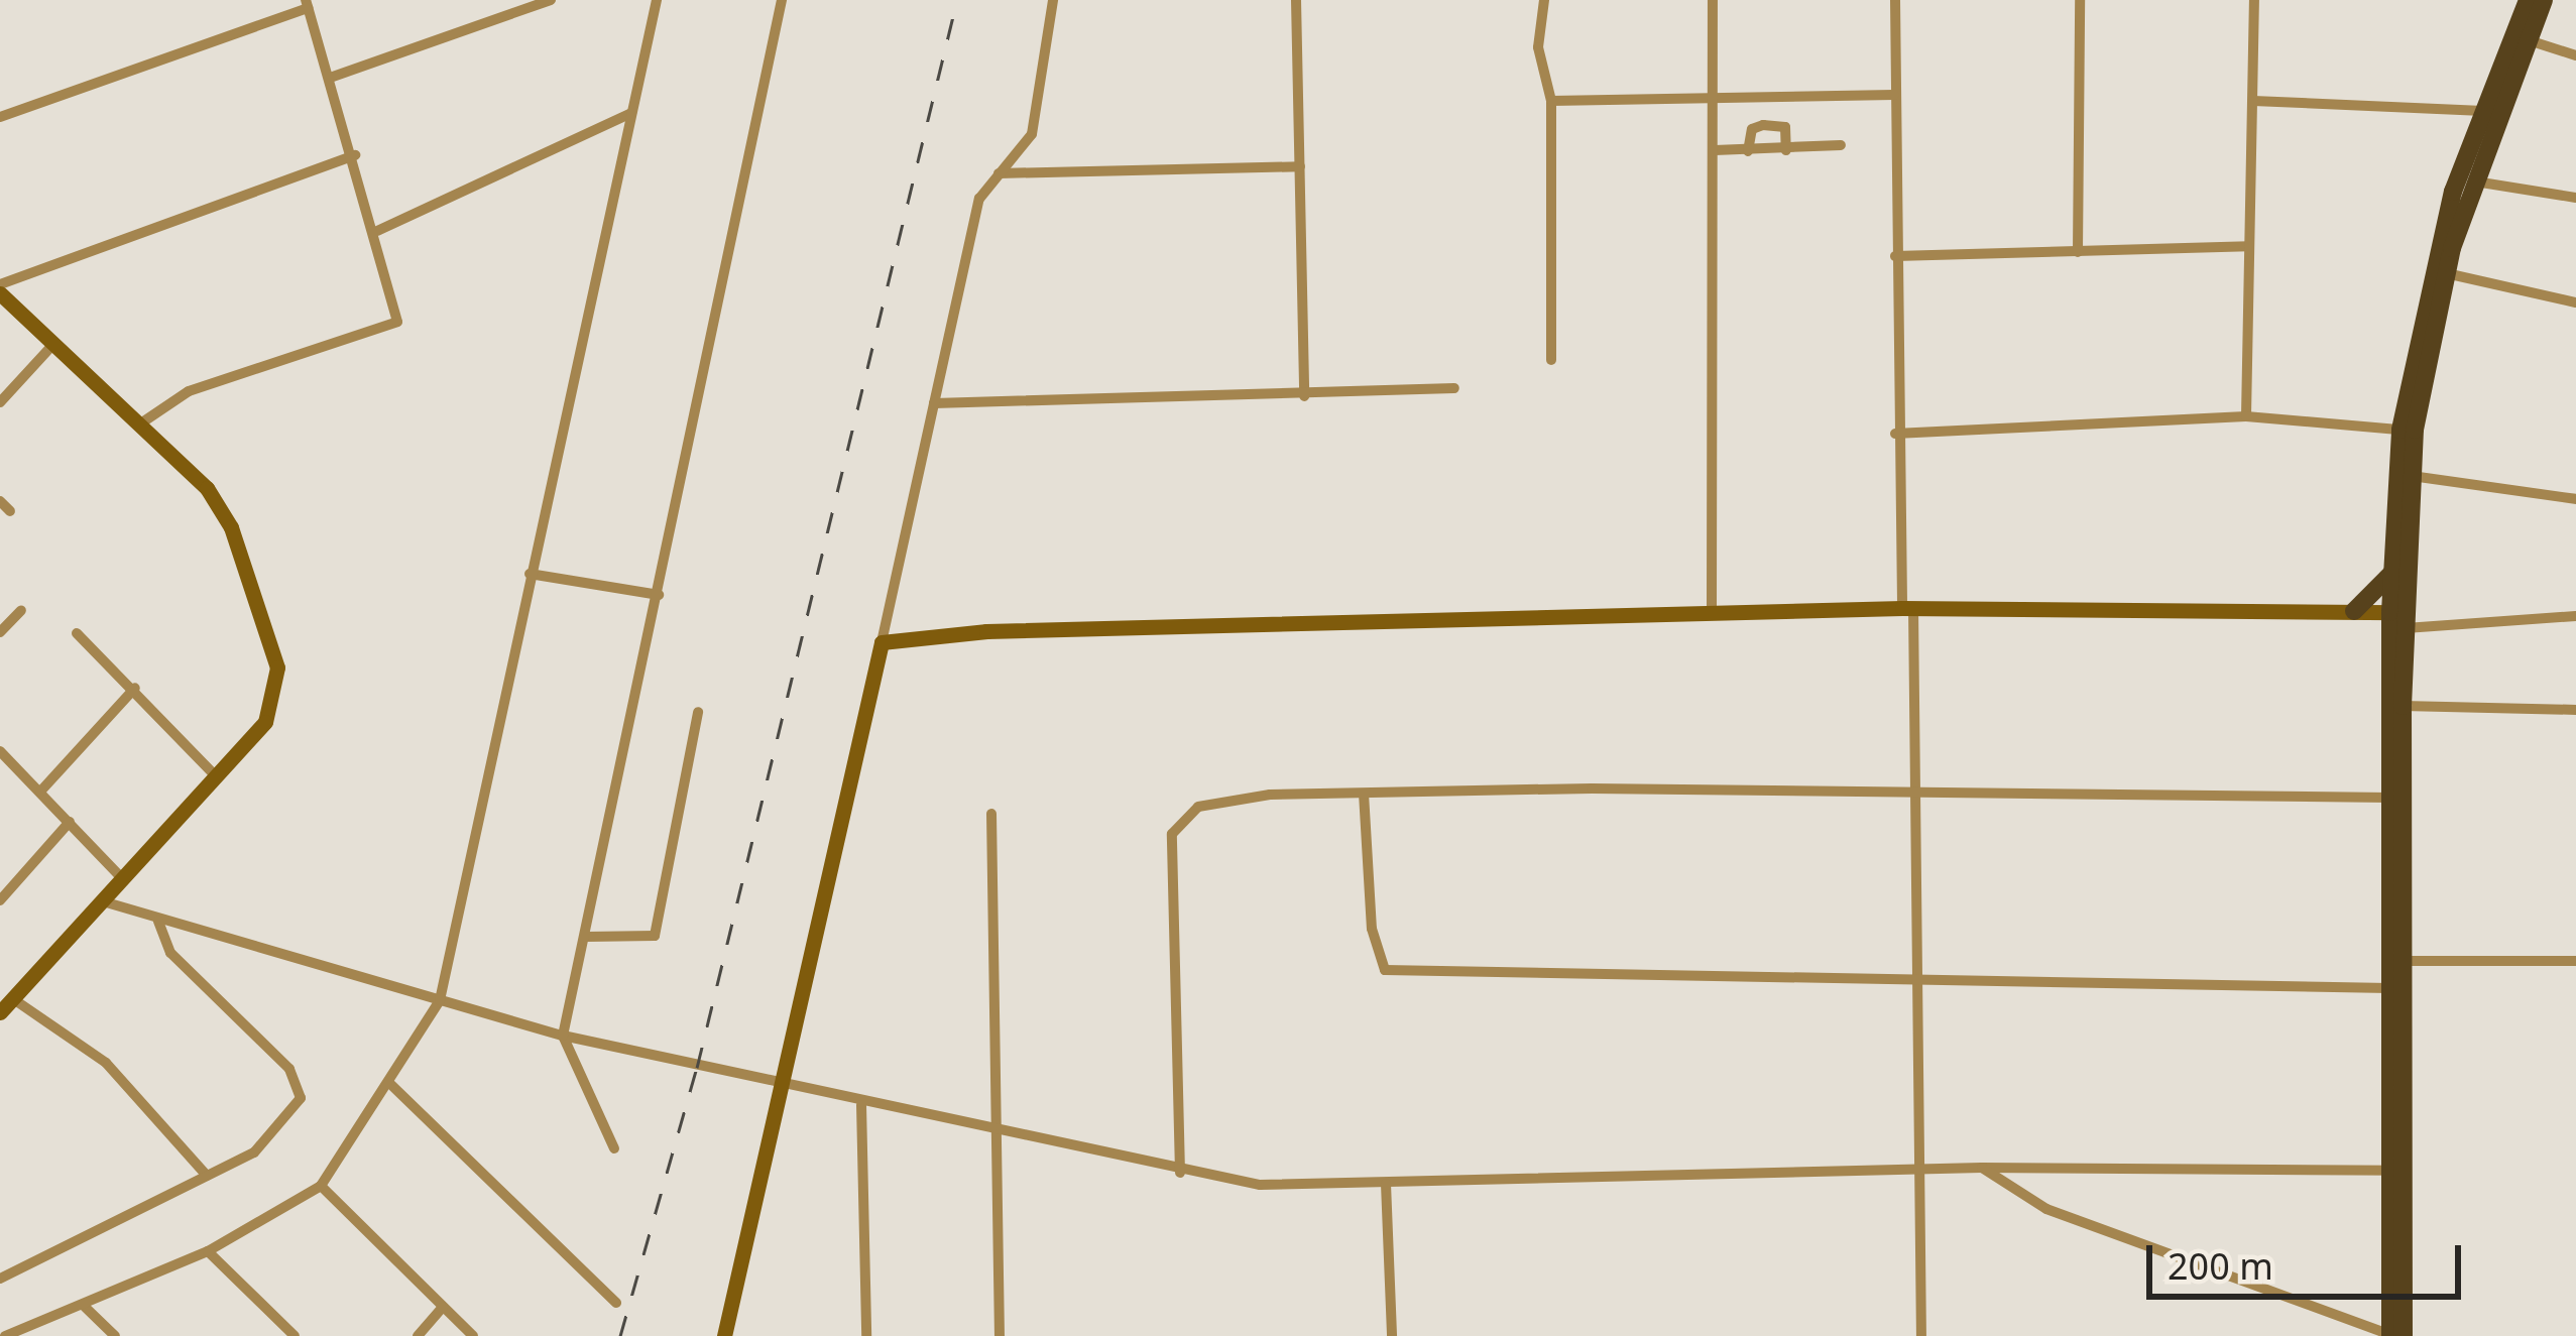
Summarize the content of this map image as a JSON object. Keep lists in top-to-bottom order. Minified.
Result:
{"scale_bar":"200 m"}
